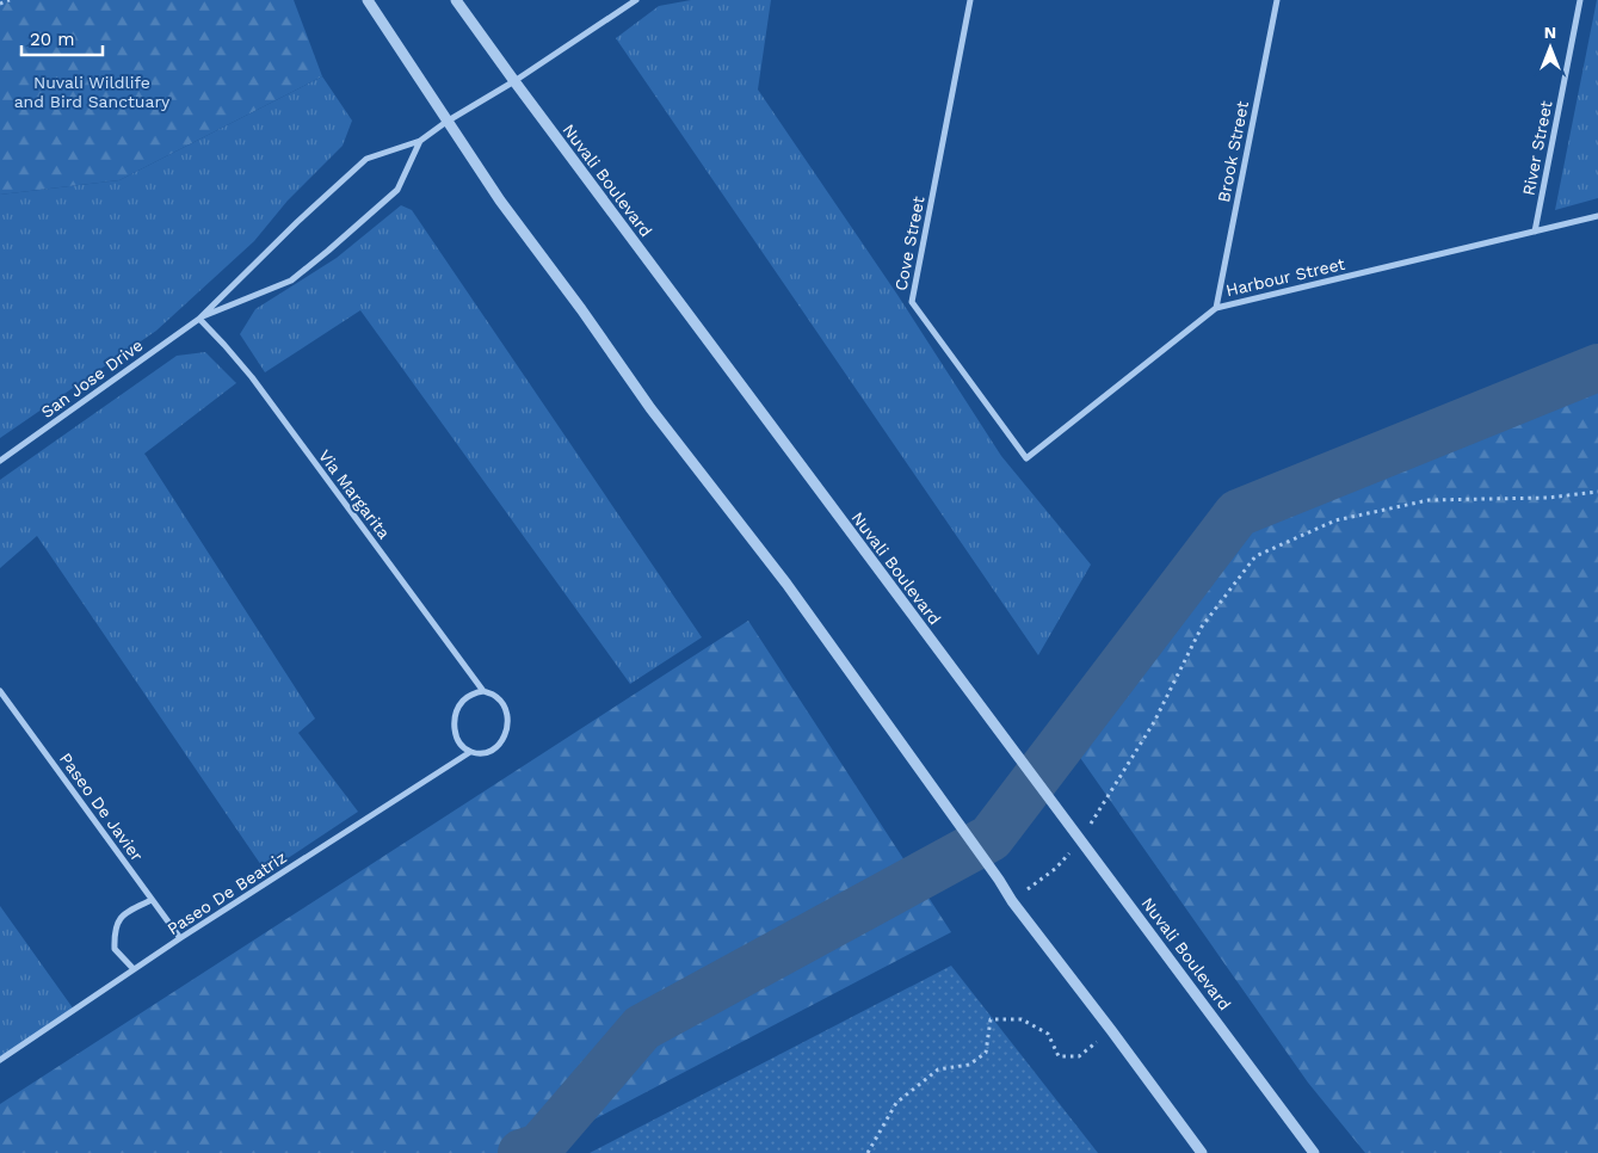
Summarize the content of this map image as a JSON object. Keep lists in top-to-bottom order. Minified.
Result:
{"streets":{"street":["River Street","Brook Street","Nuvali Boulevard","Cove Street","Harbour Street","San Jose Drive","Via Margarita","Paseo De Javier","Paseo De Beatriz"]},"crossings":[["River Street","Harbour Street"],["Brook Street","Harbour Street"],["Cove Street","Harbour Street"],["San Jose Drive","Via Margarita"],["Via Margarita","Paseo De Beatriz"],["Paseo De Javier","Paseo De Beatriz"]],"parks":["Nuvali Wildlife and Bird Sanctuary"],"scale_bar":"20 m","north":"top"}
